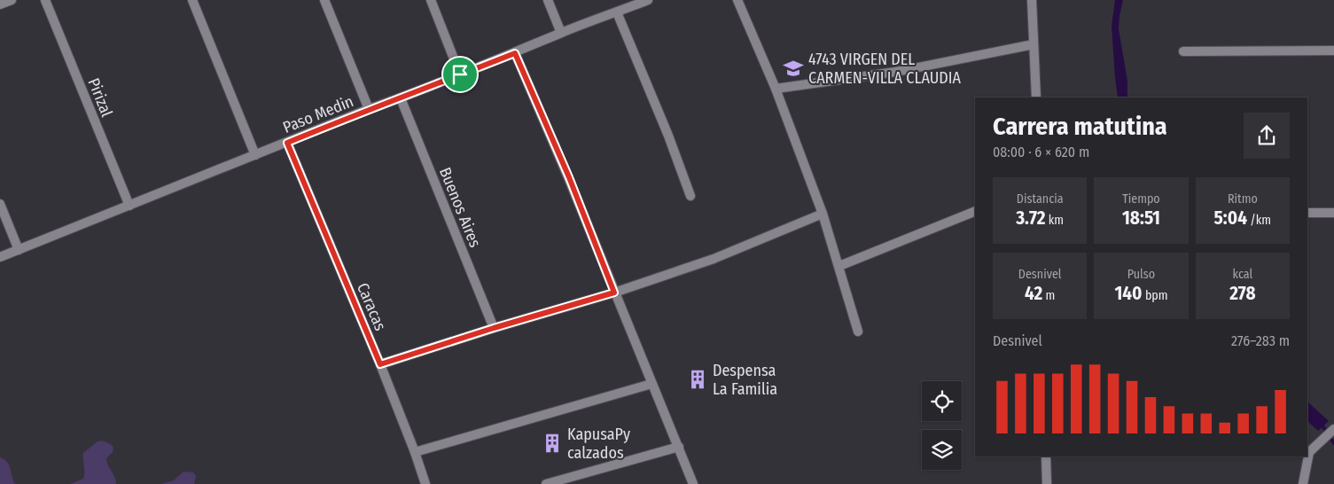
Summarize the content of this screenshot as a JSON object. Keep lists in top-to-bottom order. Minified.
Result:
{"streets":{"street":["Pirizal","Paso Medin","Buenos Aires","Caracas"]},"crossings":[["Pirizal","Paso Medin"],["Paso Medin","Buenos Aires"],["Paso Medin","Caracas"]],"places":{"school or university":["4743 VIRGEN DEL CARMEN-VILLA CLAUDIA"],"building":["Despensa La Familia","KapusaPy calzados"]},"page":{"heading":["Carrera matutina","08:00 · 6 × 620 m"],"stats":[["Distancia","3.72 km"],["Tiempo","18:51"],["Ritmo","5:04 /km"],["Desnivel","42 m"],["Pulso","140 bpm"],["kcal","278"]],"chart":["Desnivel","276–283 m"]}}
